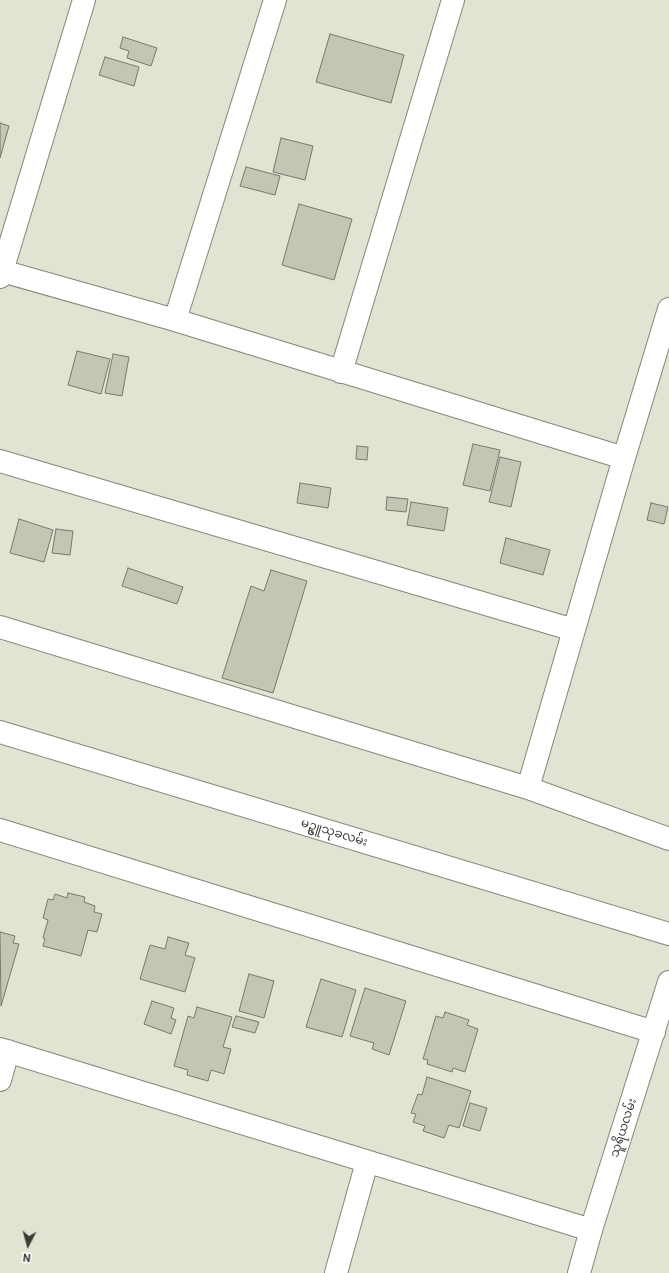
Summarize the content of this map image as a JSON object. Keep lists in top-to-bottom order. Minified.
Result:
{"streets":{"street":["မဥ္ဇူသုခလမ်း","သူရိယလမ်း"]},"north":"bottom"}
